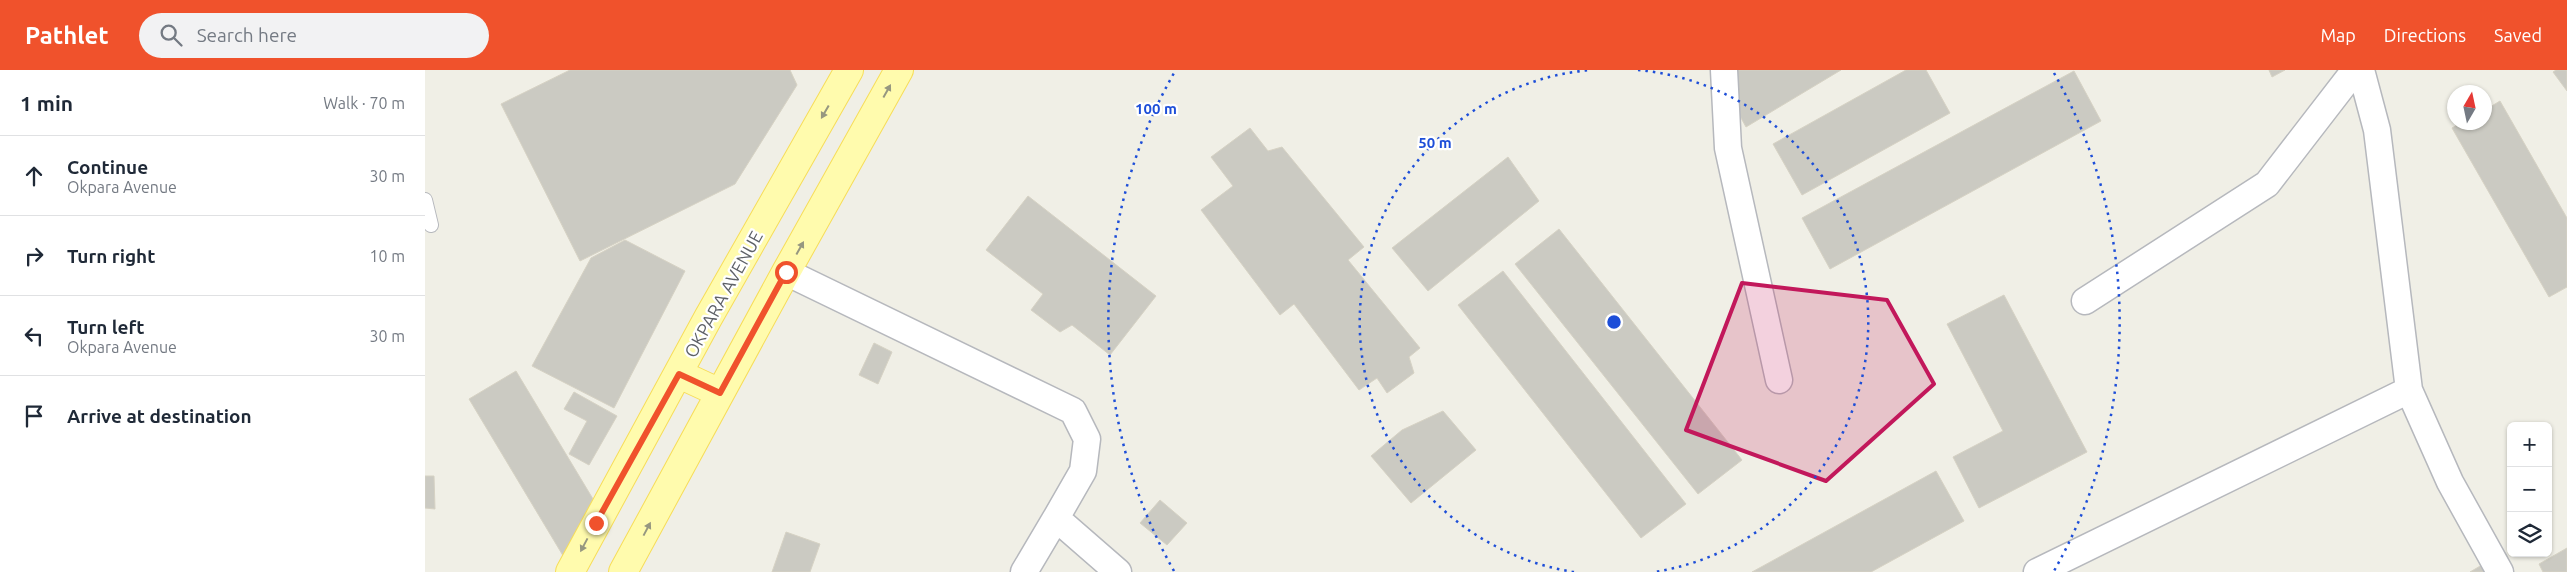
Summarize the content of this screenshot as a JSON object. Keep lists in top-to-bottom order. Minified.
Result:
{"streets":{"main road":["OKPARA AVENUE"]},"north":"top","page":{"header":"Pathlet","search":"Search here","nav":["Map","Directions","Saved"],"heading":["1 min","Walk · 70 m"],"list":[["Continue","Okpara Avenue","30 m"],["Turn right","10 m"],["Turn left","Okpara Avenue","30 m"],"Arrive at destination"],"map_buttons":["+","−"]},"rings":["100 m","50 m"]}
